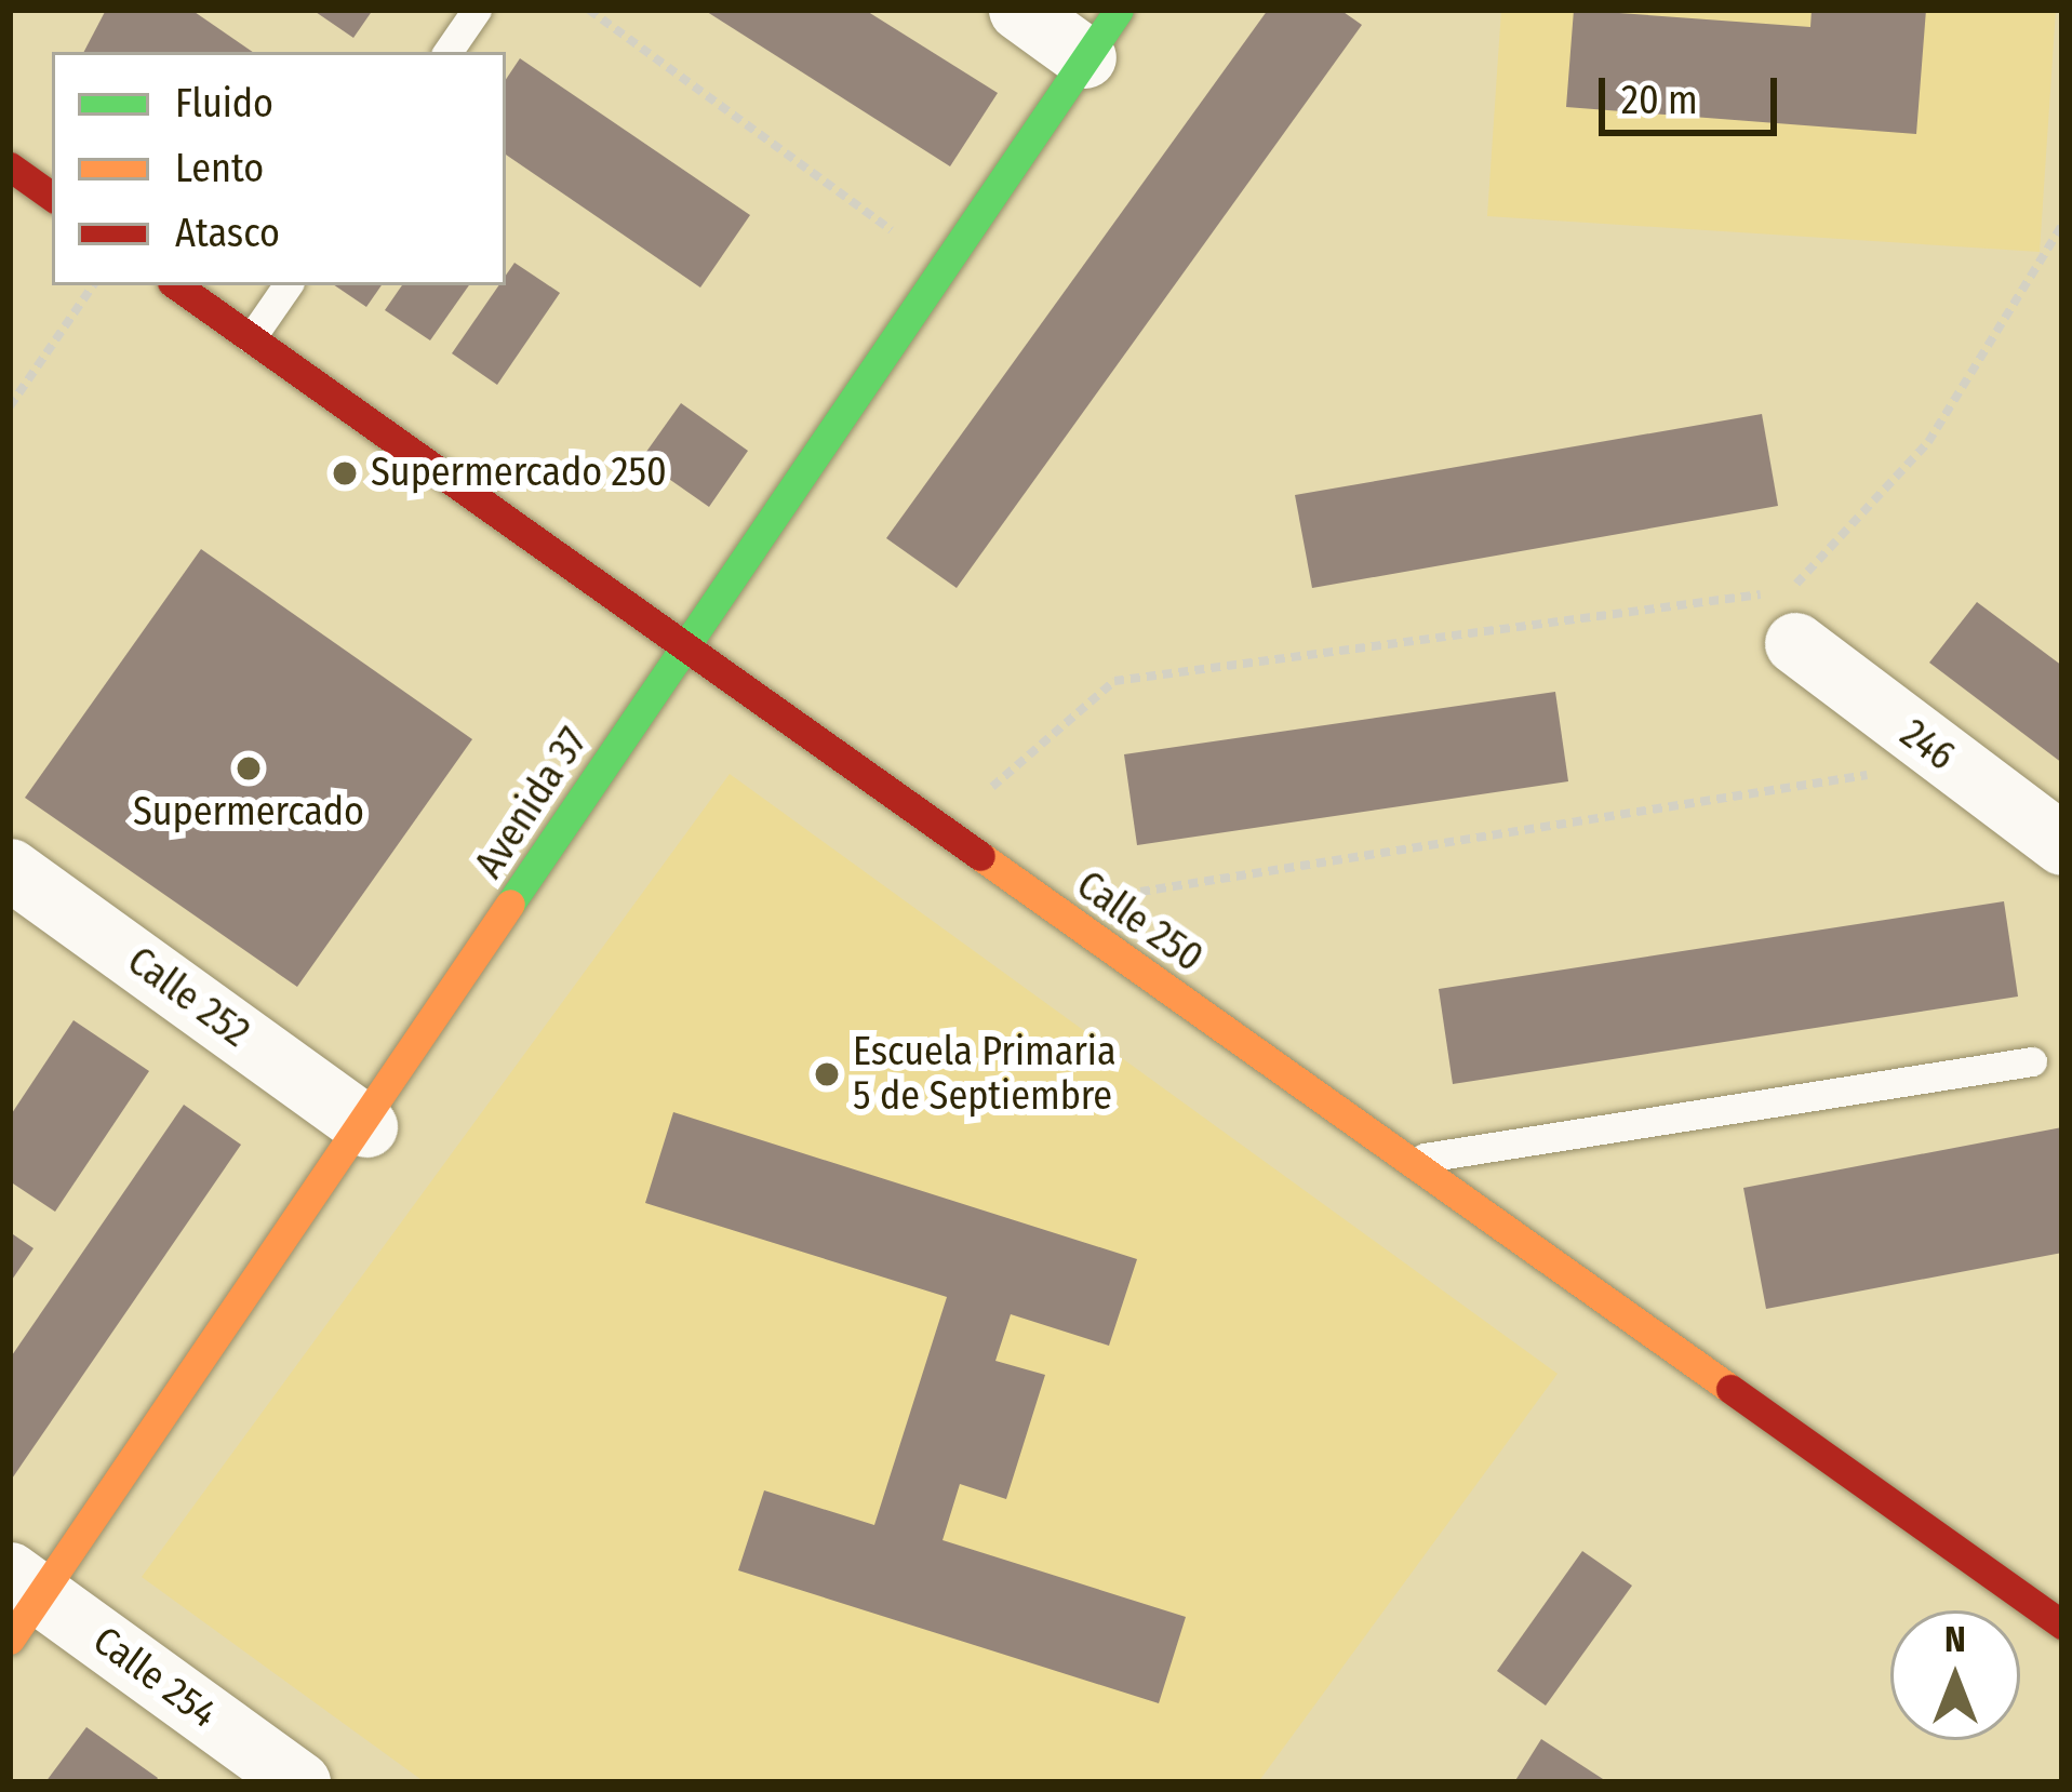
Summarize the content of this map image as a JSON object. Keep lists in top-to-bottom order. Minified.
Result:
{"streets":{"main road":["Avenida 37","Calle 250"],"street":["246","Calle 252","Calle 254"]},"crossings":[["Avenida 37","Calle 250"],["Avenida 37","Calle 252"],["Avenida 37","Calle 254"]],"places":["Supermercado 250","Supermercado","Escuela Primaria 5 de Septiembre"],"legend":["Fluido","Lento","Atasco"],"scale_bar":"20 m","north":"top"}
